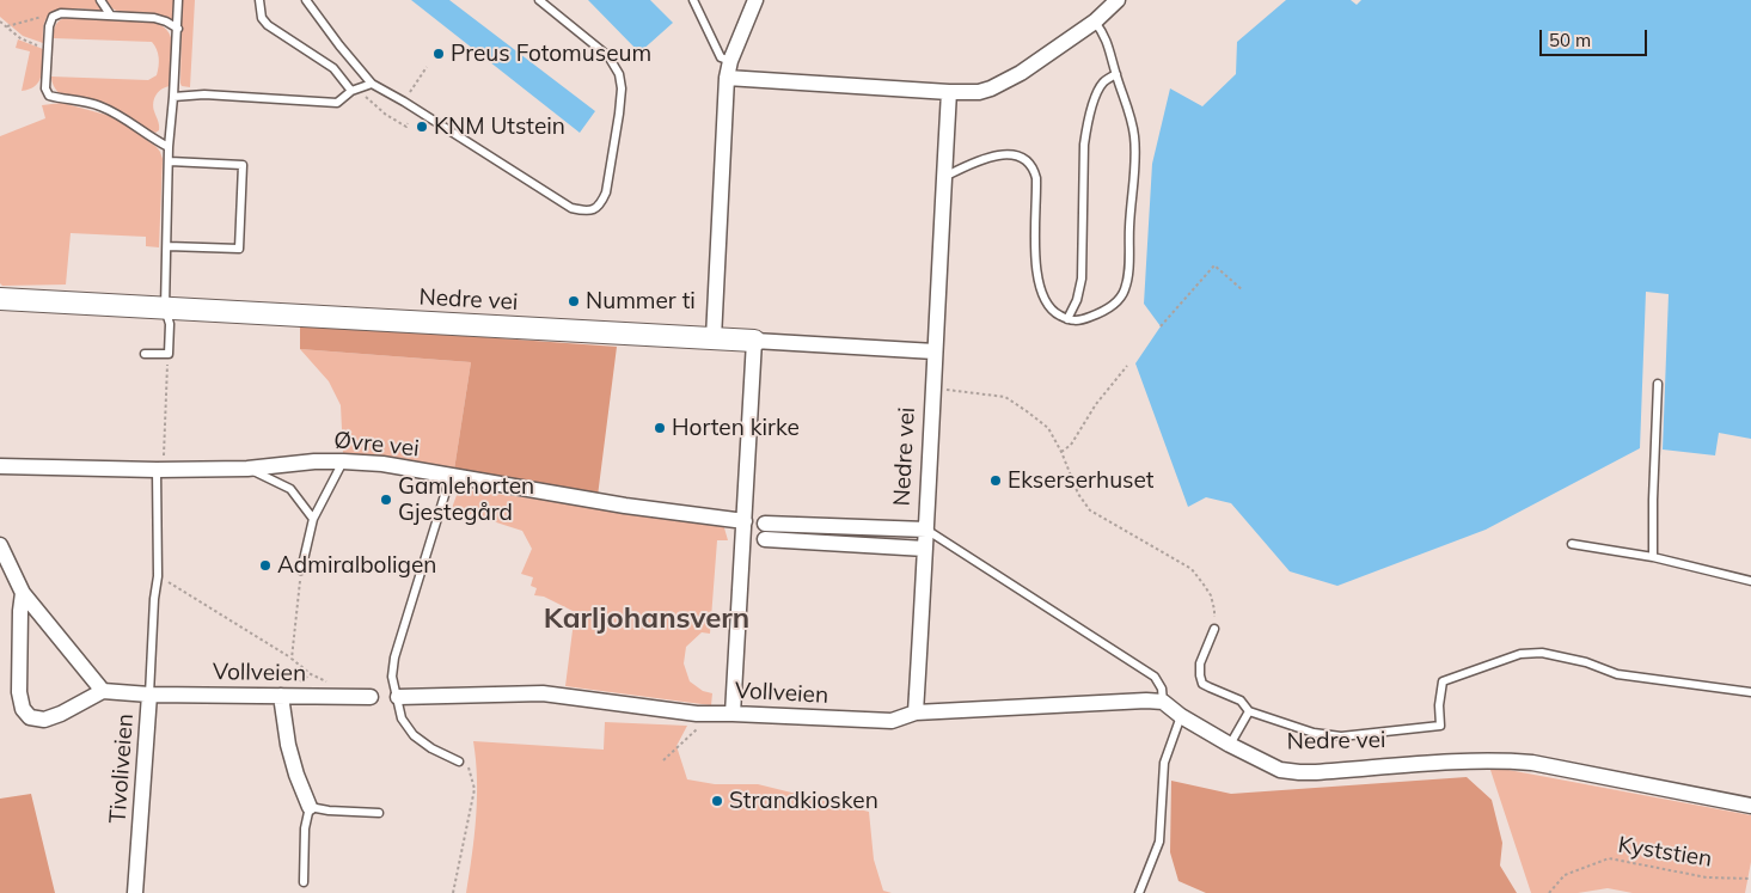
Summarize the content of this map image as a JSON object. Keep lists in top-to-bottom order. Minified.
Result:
{"streets":{"main road":["Nedre vei"],"street":["Øvre vei","Vollveien","Tivoliveien"],"path":["Kyststien"]},"crossings":[["Nedre vei","Vollveien"],["Vollveien","Tivoliveien"]],"districts":["Karljohansvern"],"places":["Preus Fotomuseum","KNM Utstein","Nummer ti","Horten kirke","Ekserserhuset","Gamlehorten Gjestegård","Admiralboligen","Strandkiosken"],"scale_bar":"50 m"}
